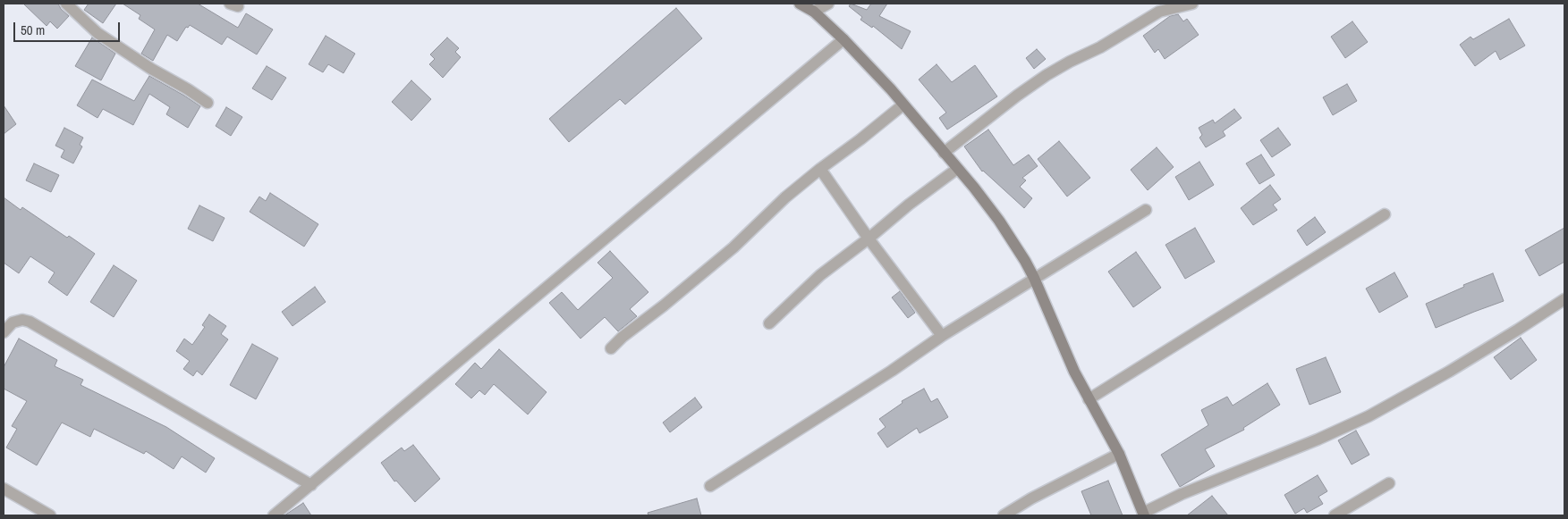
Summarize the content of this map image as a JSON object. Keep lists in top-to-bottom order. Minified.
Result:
{"scale_bar":"50 m"}
